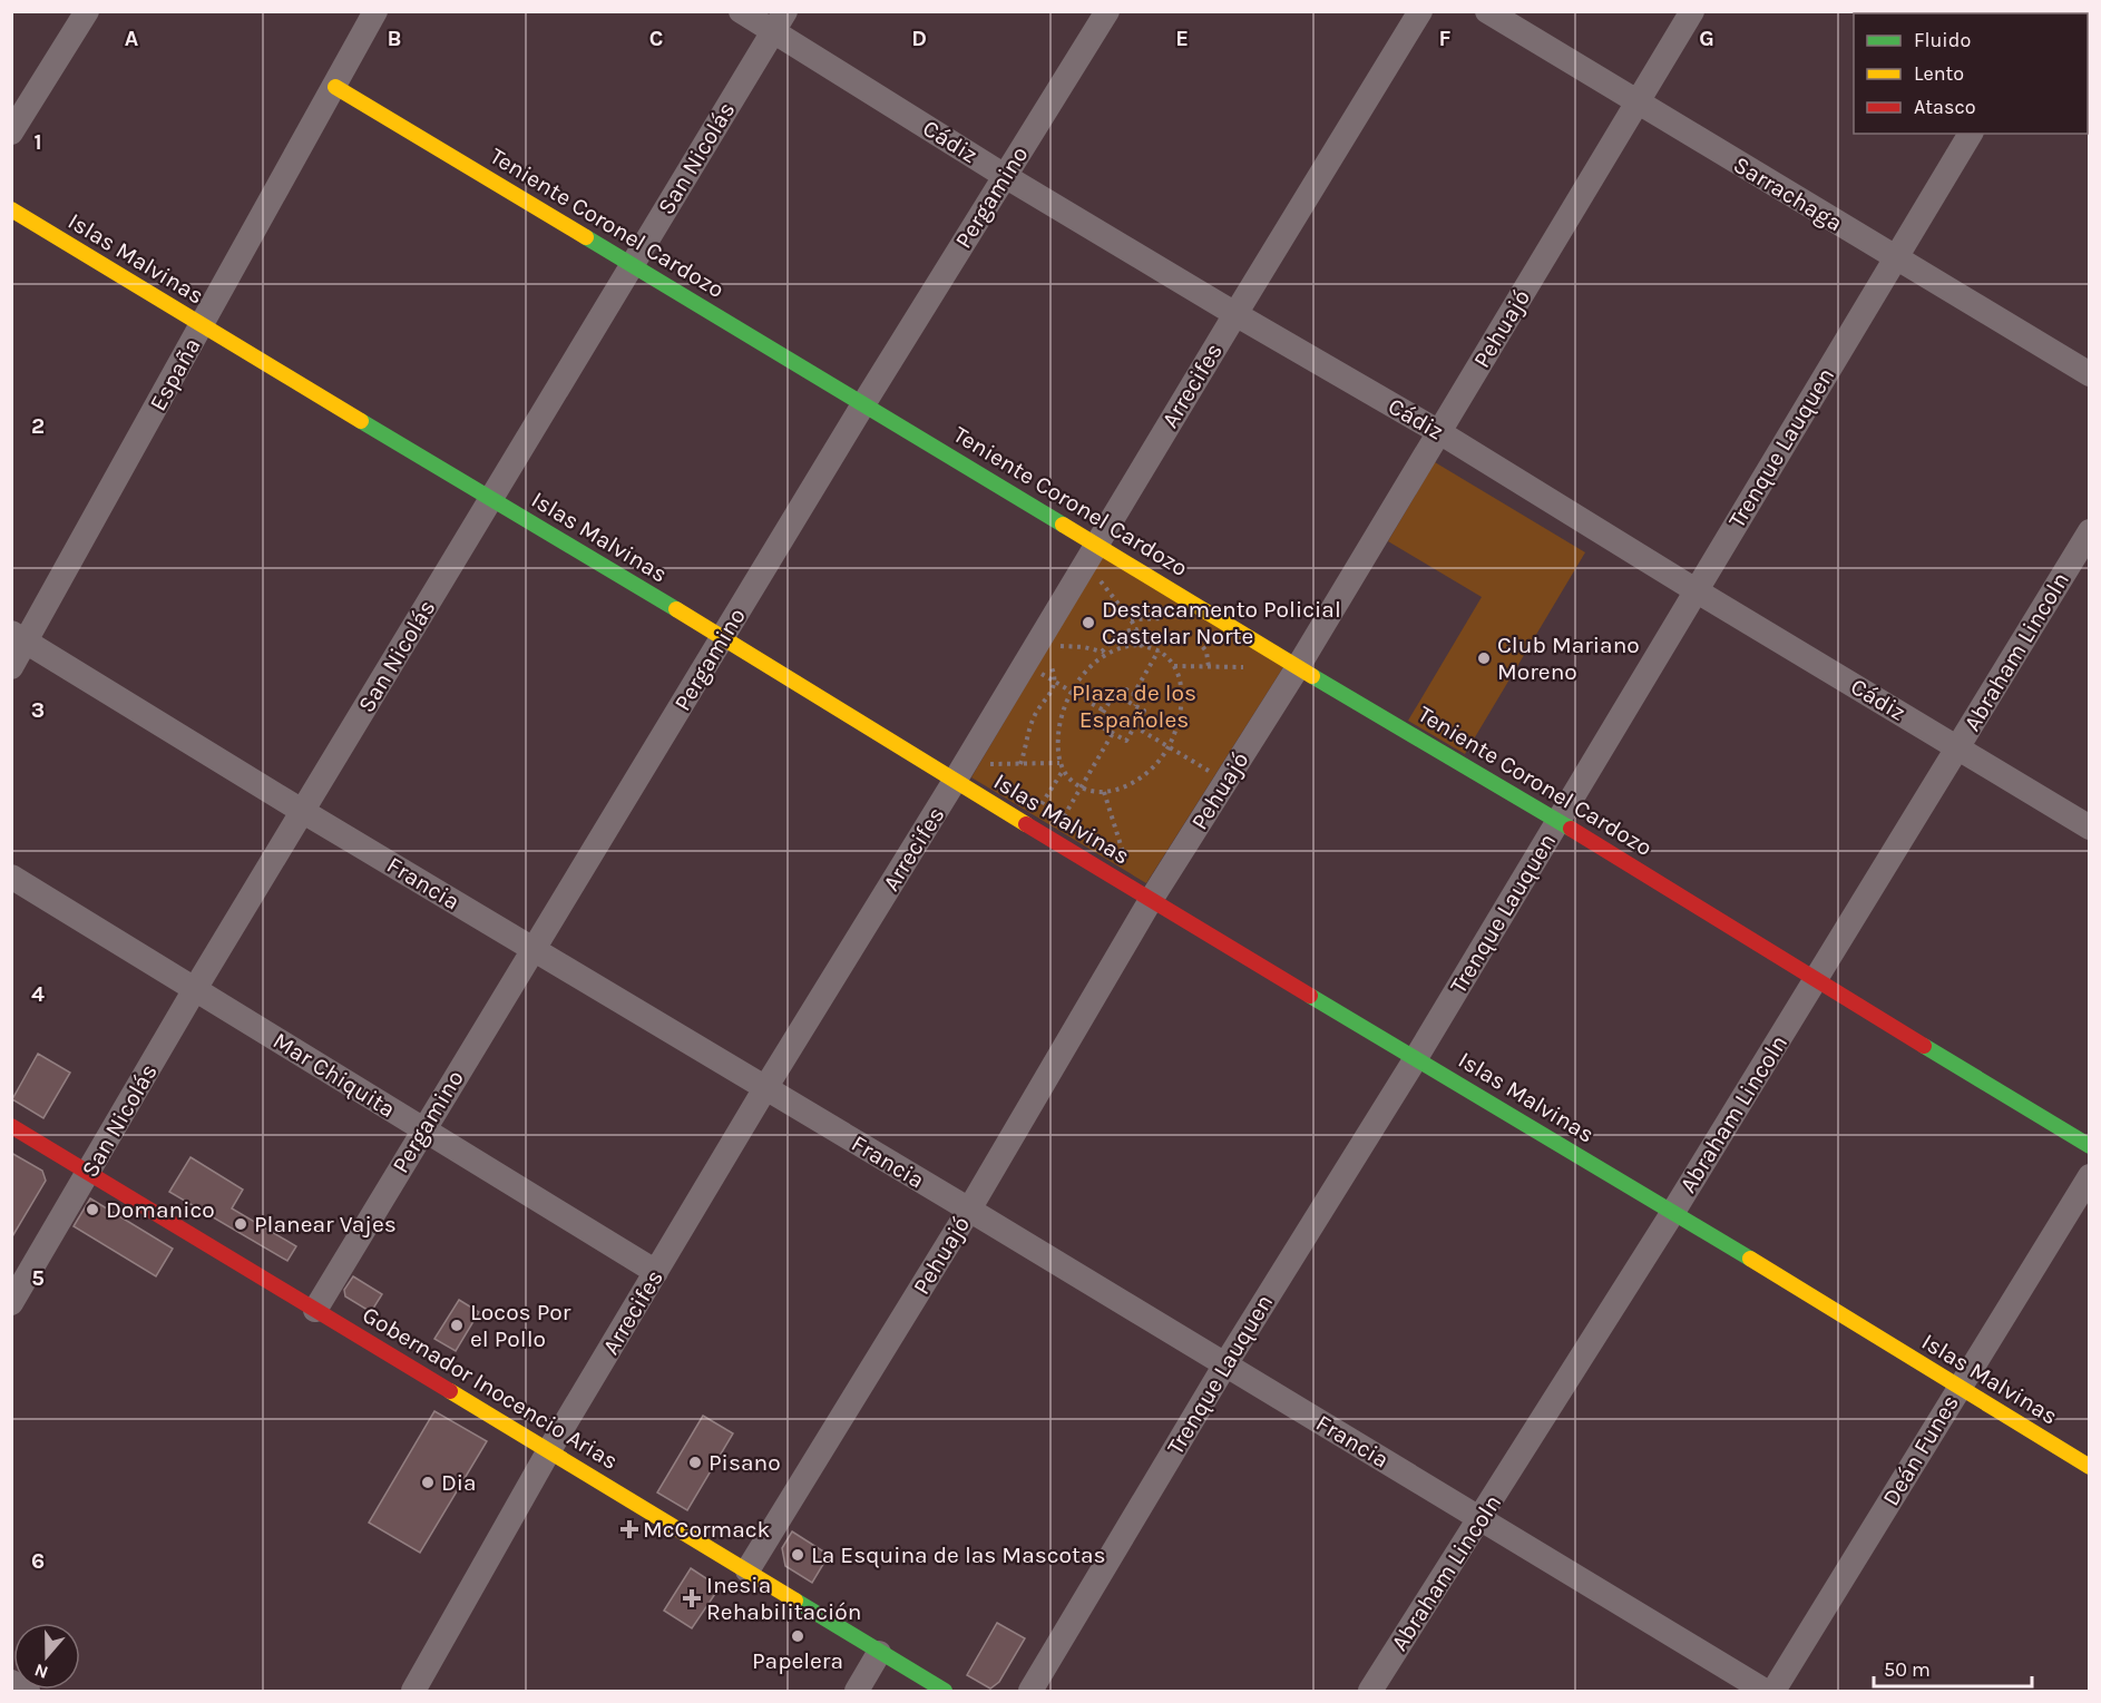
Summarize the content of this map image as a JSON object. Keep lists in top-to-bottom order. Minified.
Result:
{"streets":{"street":["Cádiz","San Nicolás","Sarrachaga","Pergamino","Teniente Coronel Cardozo","Islas Malvinas","Pehuajó","España","Arrecifes","Trenque Lauquen","Abraham Lincoln","Francia","Mar Chiquita","Gobernador Inocencio Arias","Deán Funes"]},"crossings":[["Cádiz","San Nicolás"],["Cádiz","Pergamino"],["Cádiz","Pehuajó"],["Cádiz","Arrecifes"],["Cádiz","Trenque Lauquen"],["Cádiz","Abraham Lincoln"],["San Nicolás","Teniente Coronel Cardozo"],["San Nicolás","Islas Malvinas"],["San Nicolás","Francia"],["San Nicolás","Mar Chiquita"],["San Nicolás","Gobernador Inocencio Arias"],["Sarrachaga","Pehuajó"],["Sarrachaga","Trenque Lauquen"],["Pergamino","Teniente Coronel Cardozo"],["Pergamino","Islas Malvinas"],["Pergamino","Francia"],["Pergamino","Mar Chiquita"],["Pergamino","Gobernador Inocencio Arias"],["Teniente Coronel Cardozo","Pehuajó"],["Teniente Coronel Cardozo","España"],["Teniente Coronel Cardozo","Arrecifes"],["Teniente Coronel Cardozo","Trenque Lauquen"],["Teniente Coronel Cardozo","Abraham Lincoln"],["Islas Malvinas","Pehuajó"],["Islas Malvinas","España"],["Islas Malvinas","Arrecifes"],["Islas Malvinas","Trenque Lauquen"],["Islas Malvinas","Abraham Lincoln"],["Islas Malvinas","Deán Funes"],["Pehuajó","Francia"],["Pehuajó","Gobernador Inocencio Arias"],["España","Francia"],["Arrecifes","Francia"],["Arrecifes","Mar Chiquita"],["Arrecifes","Gobernador Inocencio Arias"],["Trenque Lauquen","Francia"],["Abraham Lincoln","Francia"]],"parks":["Plaza de los Españoles"],"places":{"other":["Destacamento Policial Castelar Norte","Club Mariano Moreno","Domanico","Planear Vajes","Locos Por el Pollo","Pisano","Dia","La Esquina de las Mascotas","Papelera"],"health":["McCormack","Inesia Rehabilitación"]},"legend":["Fluido","Lento","Atasco"],"scale_bar":"50 m","north":"bottom","grid":{"columns":["A","B","C","D","E","F","G"],"rows":["1","2","3","4","5","6"]}}
